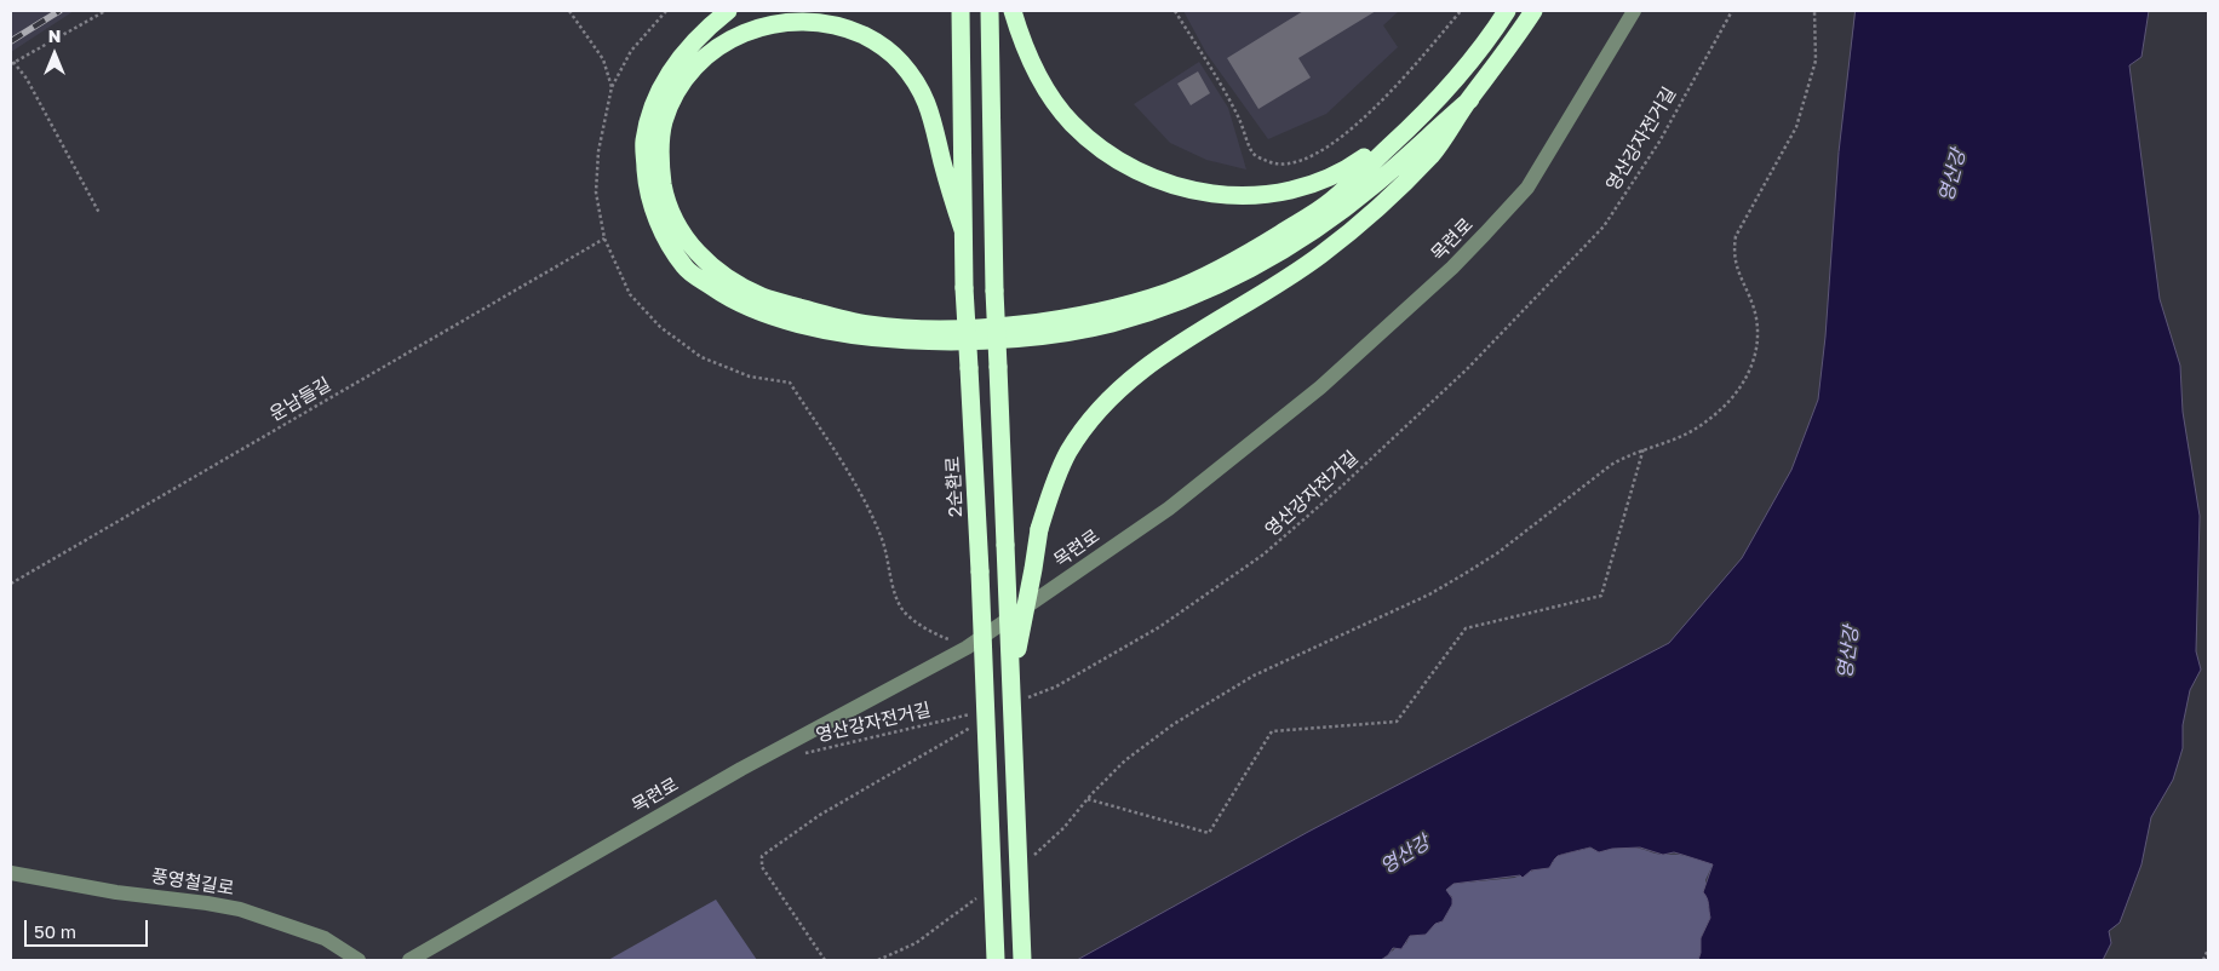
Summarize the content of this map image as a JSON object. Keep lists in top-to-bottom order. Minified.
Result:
{"streets":{"highway":["2순환로"],"street":["목련로","풍영철길로"],"path":["영산강자전거길","운남들길"]},"water":["영산강"],"scale_bar":"50 m","north":"top"}
